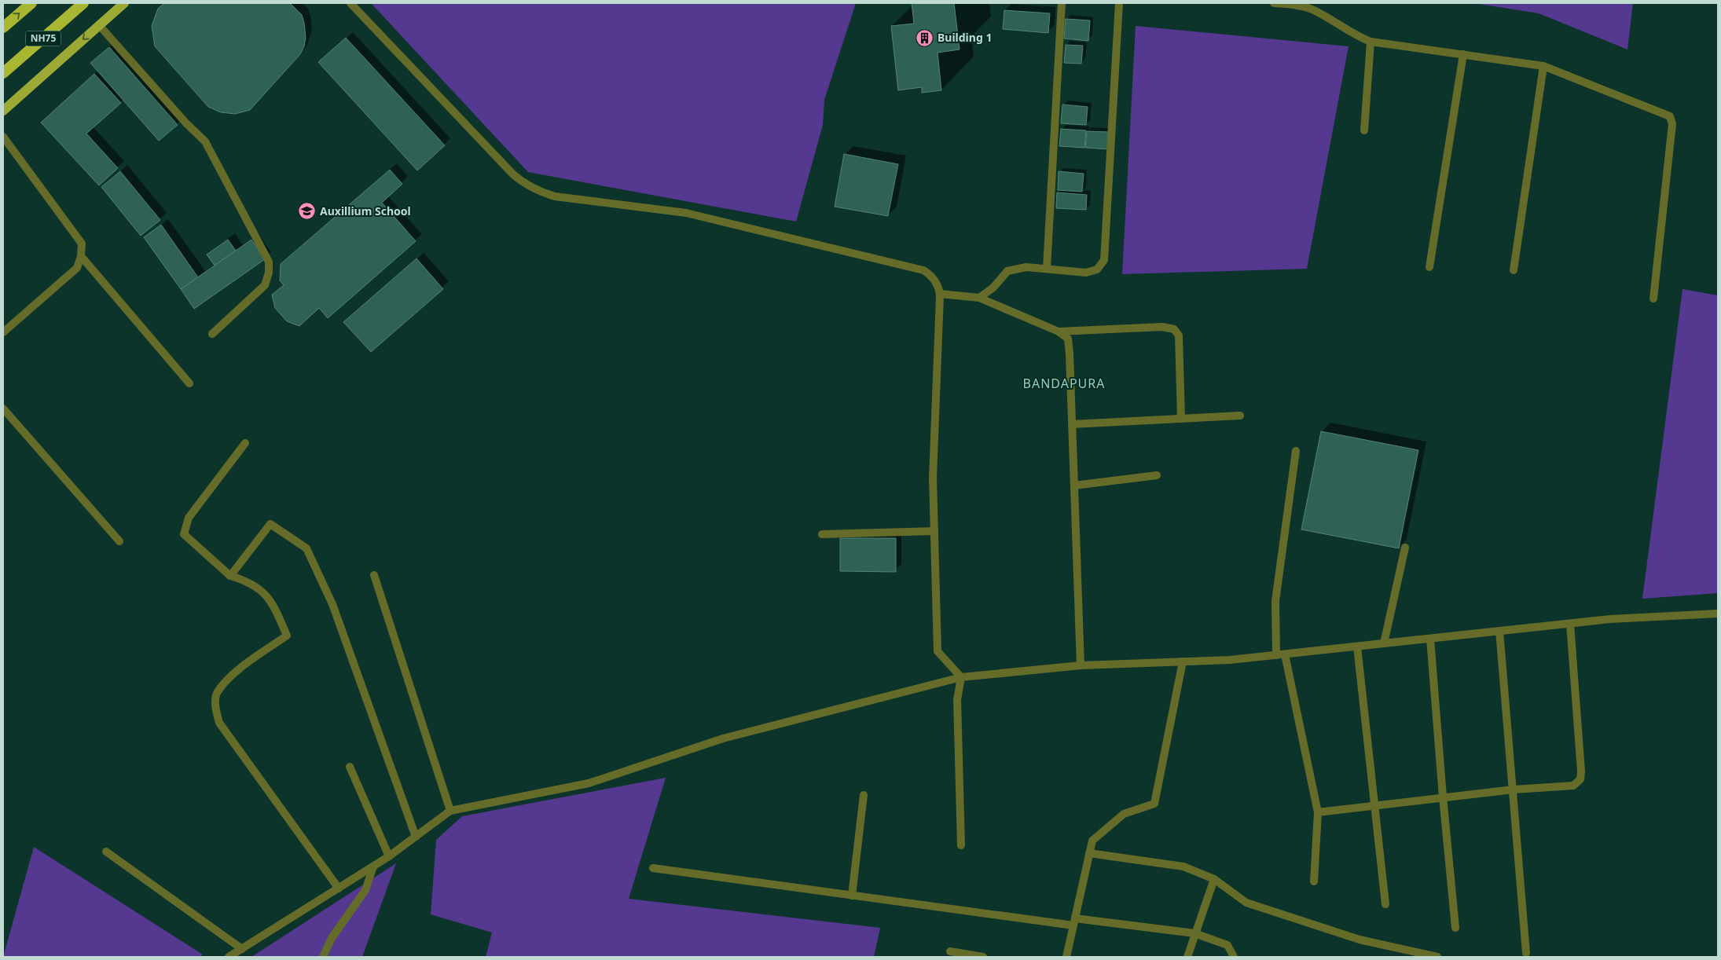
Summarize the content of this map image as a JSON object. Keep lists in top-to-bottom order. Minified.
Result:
{"streets":{"highway":["NH75"]},"districts":["BANDAPURA"],"places":{"building":["Building 1"],"school or university":["Auxillium School"]}}
